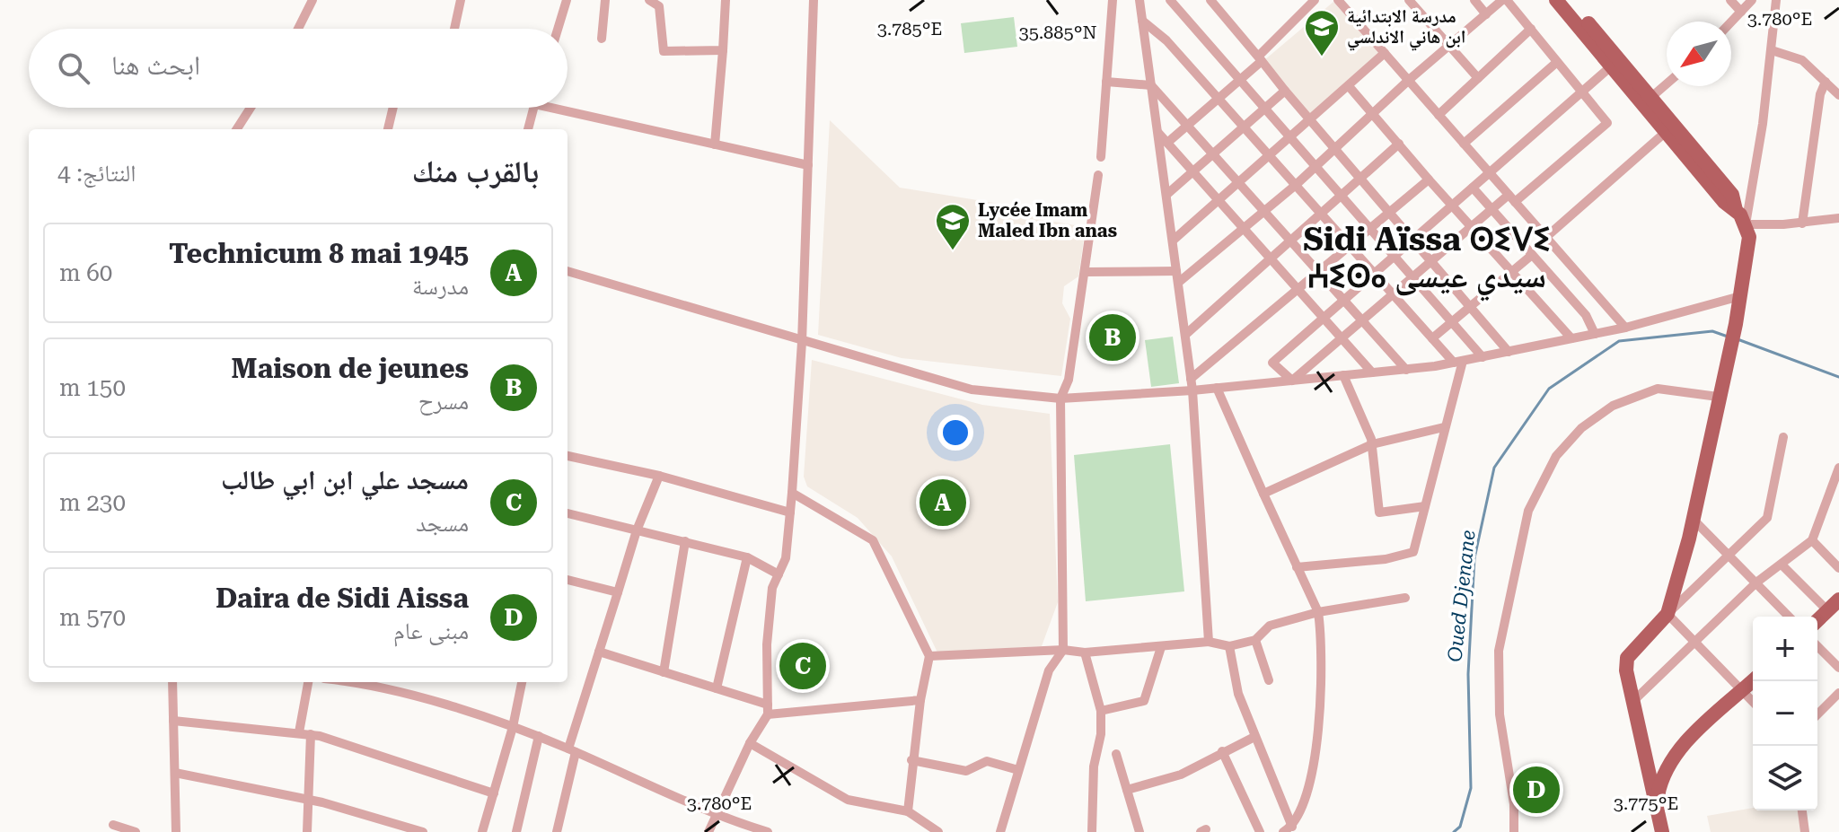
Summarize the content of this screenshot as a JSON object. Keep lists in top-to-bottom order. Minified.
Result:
{"districts":["Sidi Aïssa ⵙⵉⴸⵉ ⵄⵉⵙⴰ سيدي عيسى"],"water":["Oued Djenane"],"places":{"school or university":["مدرسة الابتدائية ابن هاني الاندلسي","Lycée Imam Maled Ibn anas"]},"north":"bottom left","page":{"search":"ابحث هنا","heading":["بالقرب منك","النتائج: 4"],"list":[{"mark":"A","name":"Technicum 8 mai 1945","note":"مدرسة","value":"60 m"},{"mark":"B","name":"Maison de jeunes","note":"مسرح","value":"150 m"},{"mark":"C","name":"مسجد علي ابن ابي طالب","note":"مسجد","value":"230 m"},{"mark":"D","name":"Daira de Sidi Aissa","note":"مبنى عام","value":"570 m"}],"pins":["B","A","C","D"],"map_buttons":["+","−"]},"coordinates":["3.780°E","3.785°E","35.885°N","3.775°E"]}
